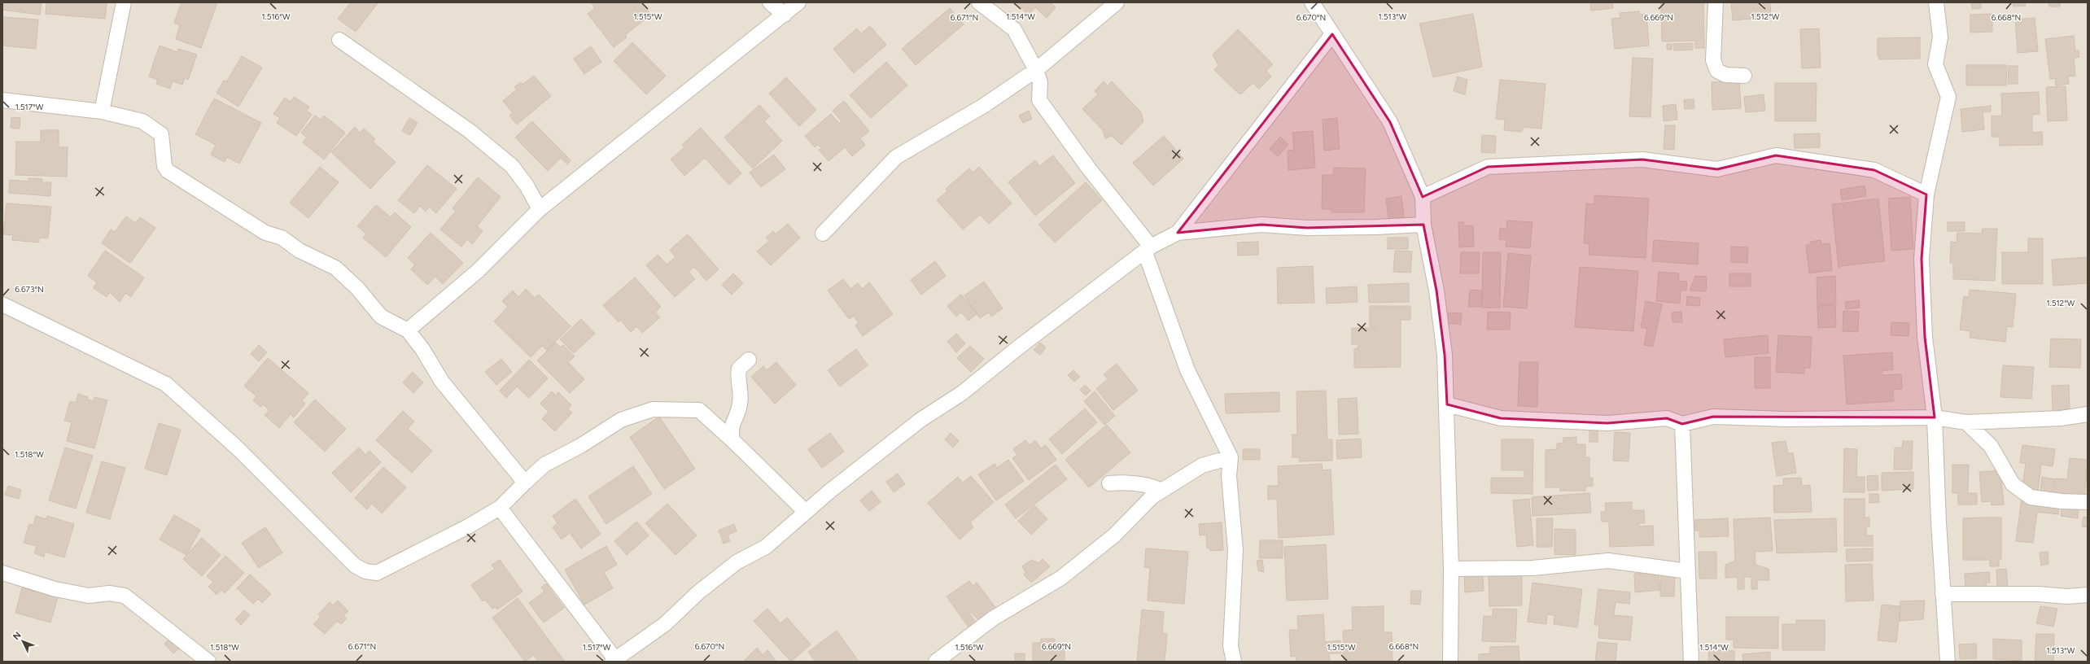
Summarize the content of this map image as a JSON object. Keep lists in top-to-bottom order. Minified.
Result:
{"north":"top left","coordinates":["1.516°W","1.515°W","1.514°W","1.513°W","1.512°W","6.671°N","6.670°N","6.669°N","6.668°N","1.517°W","6.673°N","1.518°W"]}
